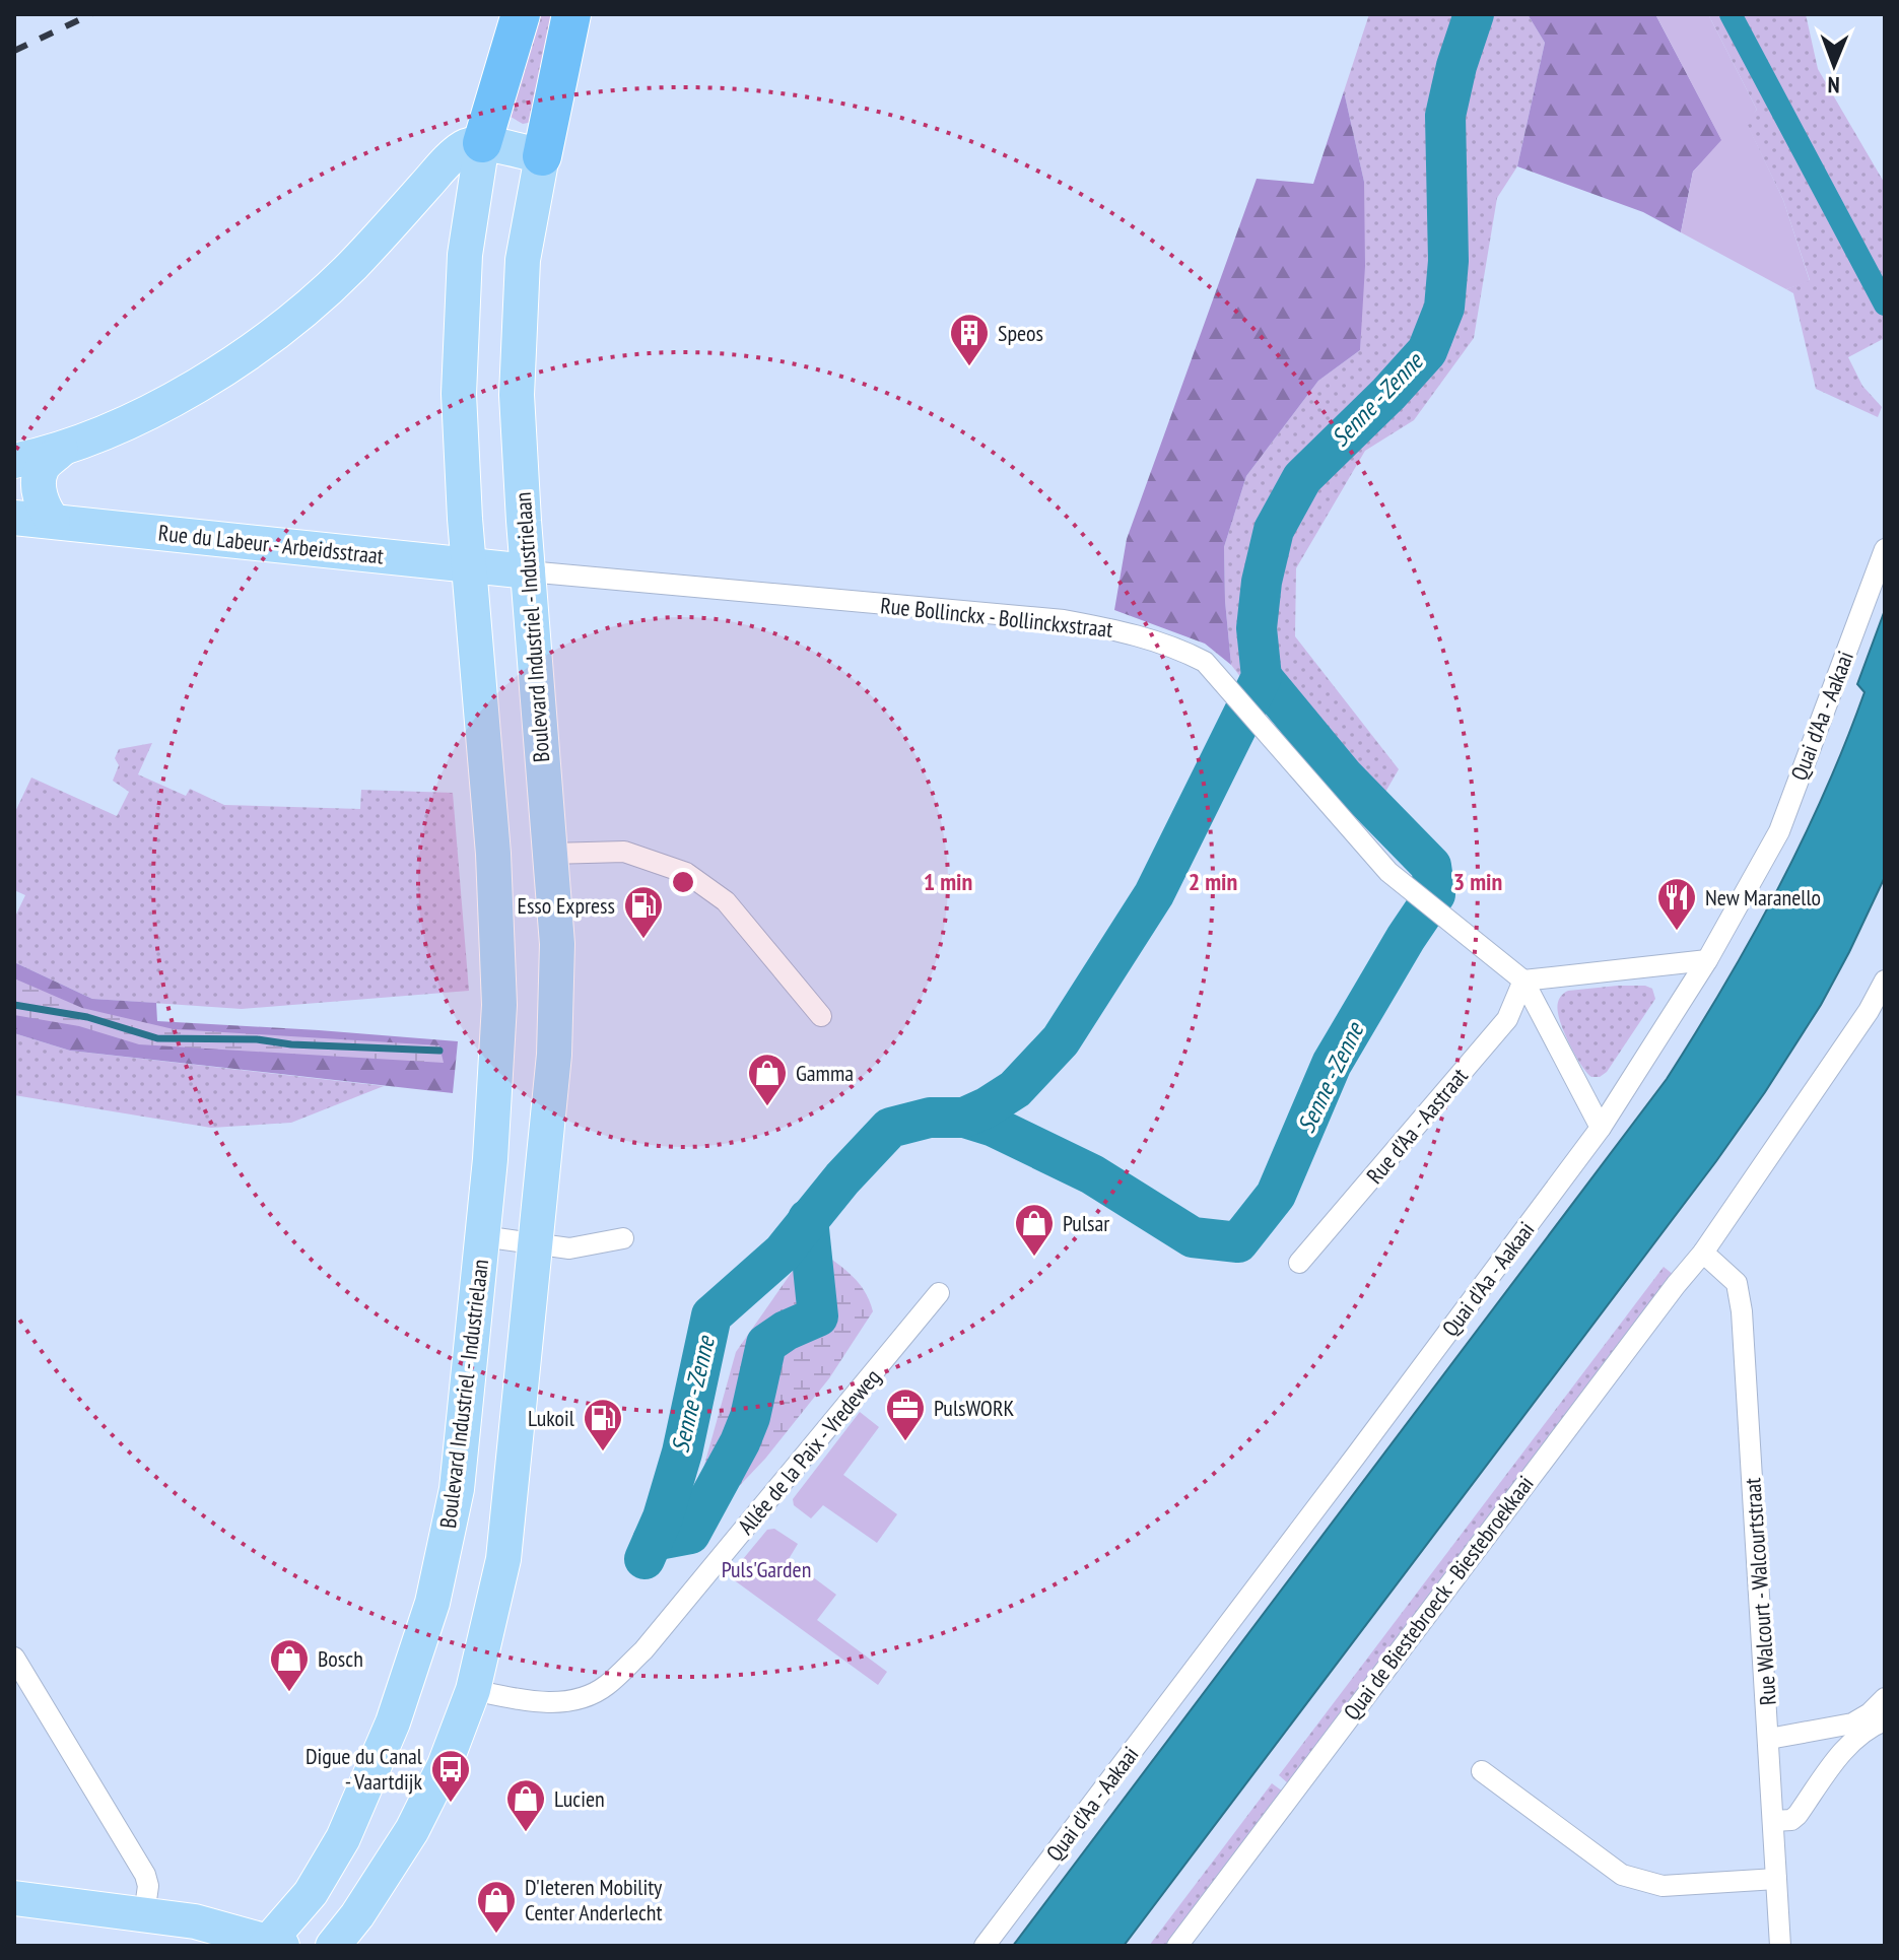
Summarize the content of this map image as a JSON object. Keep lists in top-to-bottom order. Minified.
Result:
{"streets":{"highway":["Boulevard Industriel - Industrielaan"],"main road":["Rue du Labeur - Arbeidsstraat"],"street":["Rue Bollinckx - Bollinckxstraat","Quai d'Aa - Aakaai","Rue d'Aa - Aastraat","Allée de la Paix - Vredeweg","Rue Walcourt - Walcourtstraat","Quai de Biestebroeck - Biestebroekkaai"]},"crossings":[["Rue du Labeur - Arbeidsstraat","Rue Bollinckx - Bollinckxstraat"],["Rue du Labeur - Arbeidsstraat","Boulevard Industriel - Industrielaan"],["Rue Bollinckx - Bollinckxstraat","Boulevard Industriel - Industrielaan"],["Rue Bollinckx - Bollinckxstraat","Quai d'Aa - Aakaai"],["Rue Bollinckx - Bollinckxstraat","Rue d'Aa - Aastraat"],["Boulevard Industriel - Industrielaan","Allée de la Paix - Vredeweg"],["Rue Walcourt - Walcourtstraat","Quai de Biestebroeck - Biestebroekkaai"]],"water":["Senne - Zenne"],"parks":["Puls'Garden"],"places":{"building":["Speos"],"restaurant":["New Maranello"],"fuel station":["Esso Express","Lukoil"],"shop":["Gamma","Pulsar","Bosch","Lucien","D'Ieteren Mobility Center Anderlecht"],"office":["PulsWORK"],"bus stop":["Digue du Canal - Vaartdijk"]},"north":"bottom","rings":["1 min","2 min","3 min"]}
